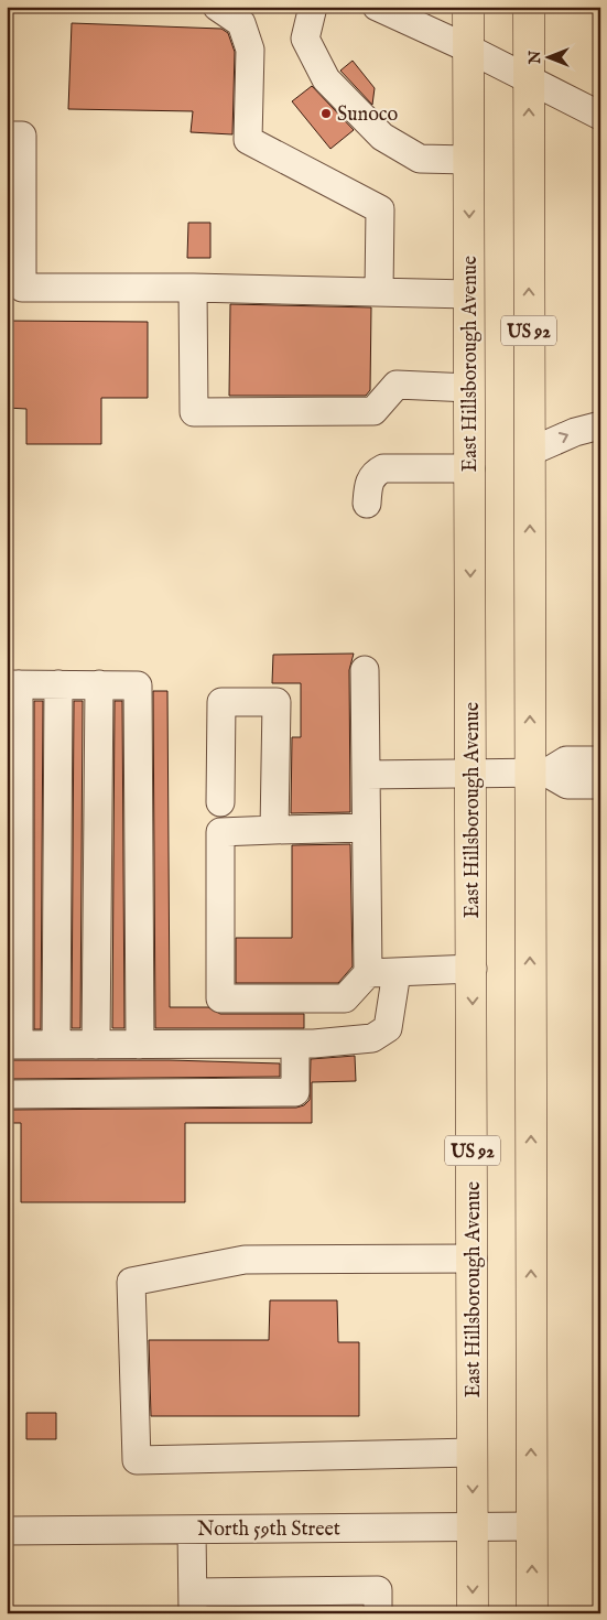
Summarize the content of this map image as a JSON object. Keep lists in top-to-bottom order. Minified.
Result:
{"streets":{"main road":["US 92","East Hillsborough Avenue"],"street":["North 59th Street"]},"crossings":[["US 92","North 59th Street"],["East Hillsborough Avenue","North 59th Street"]],"places":["Sunoco"],"north":"left"}
